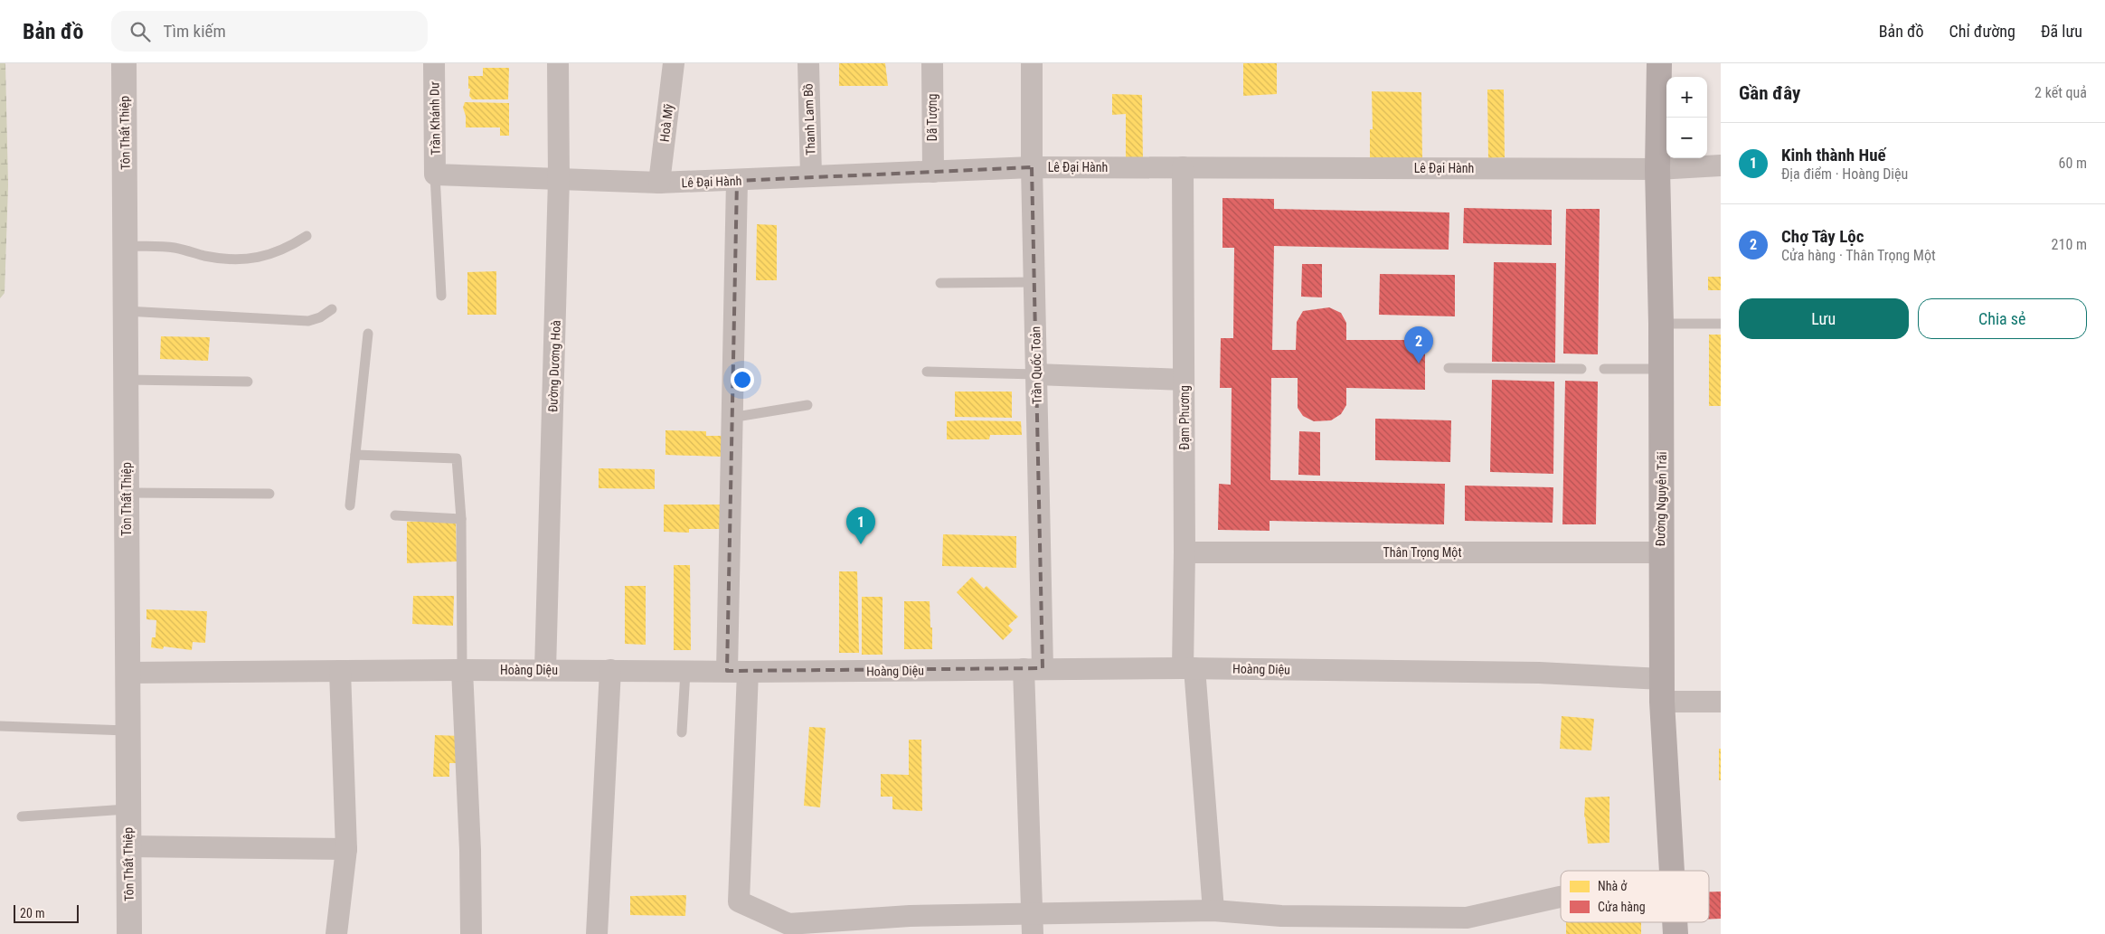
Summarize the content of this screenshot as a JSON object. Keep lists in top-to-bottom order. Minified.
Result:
{"streets":{"main road":["Đường Nguyễn Trãi"],"street":["Dã Tượng","Trần Khánh Dư","Thanh Lam Bồ","Hoà Mỹ","Tôn Thất Thiệp","Lê Đại Hành","Trần Quốc Toản","Đường Dương Hoà","Đạm Phương","Thân Trọng Một","Hoàng Diệu"]},"crossings":[["Dã Tượng","Lê Đại Hành"],["Trần Khánh Dư","Lê Đại Hành"],["Thanh Lam Bồ","Lê Đại Hành"],["Hoà Mỹ","Lê Đại Hành"],["Tôn Thất Thiệp","Hoàng Diệu"],["Lê Đại Hành","Trần Quốc Toản"],["Lê Đại Hành","Đường Dương Hoà"],["Lê Đại Hành","Đạm Phương"],["Lê Đại Hành","Đường Nguyễn Trãi"],["Trần Quốc Toản","Hoàng Diệu"],["Đường Dương Hoà","Hoàng Diệu"],["Đạm Phương","Thân Trọng Một"],["Đạm Phương","Hoàng Diệu"],["Đường Nguyễn Trãi","Thân Trọng Một"],["Đường Nguyễn Trãi","Hoàng Diệu"]],"legend":["Nhà ở","Cửa hàng"],"scale_bar":"20 m","page":{"header":"Bản đồ","search":"Tìm kiếm","nav":["Bản đồ","Chỉ đường","Đã lưu"],"heading":["Gần đây","2 kết quả"],"map_buttons":["+","−"],"list":[{"mark":"1","name":"Kinh thành Huế","note":"Địa điểm · Hoàng Diệu","value":"60 m"},{"mark":"2","name":"Chợ Tây Lộc","note":"Cửa hàng · Thân Trọng Một","value":"210 m"}],"buttons":["Lưu","Chia sẻ"],"pins":["2","1"],"scale":"20 m"}}
